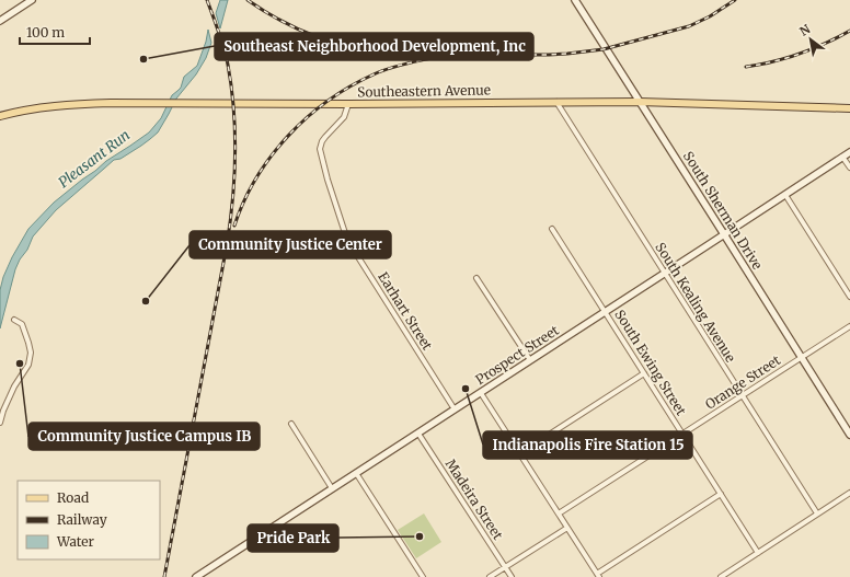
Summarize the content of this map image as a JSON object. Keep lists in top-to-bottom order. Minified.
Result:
{"streets":{"main road":["Southeastern Avenue","South Sherman Drive","Prospect Street"],"street":["South Kealing Avenue","Earhart Street","South Ewing Street","Orange Street","Madeira Street"]},"crossings":[["Southeastern Avenue","South Sherman Drive"],["Southeastern Avenue","South Kealing Avenue"],["Southeastern Avenue","Earhart Street"],["South Sherman Drive","Prospect Street"],["South Sherman Drive","Orange Street"],["South Kealing Avenue","Prospect Street"],["South Kealing Avenue","Orange Street"],["Earhart Street","Prospect Street"],["Prospect Street","South Ewing Street"],["Prospect Street","Madeira Street"],["South Ewing Street","Orange Street"]],"water":["Pleasant Run"],"places":["Southeast Neighborhood Development, Inc","Community Justice Center","Community Justice Campus IB","Indianapolis Fire Station 15","Pride Park"],"legend":["Road","Railway","Water"],"scale_bar":"100 m","north":"top left"}
